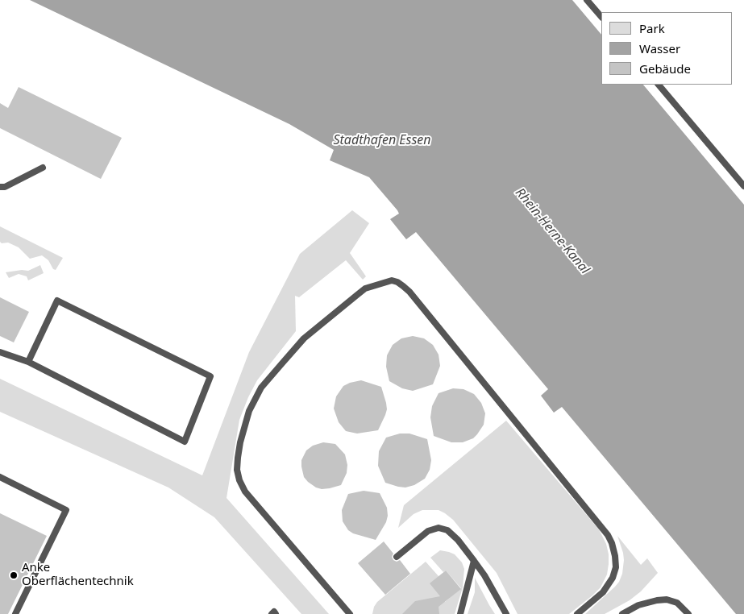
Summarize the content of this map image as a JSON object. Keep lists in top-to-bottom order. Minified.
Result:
{"water":["Stadthafen Essen","Rhein-Herne-Kanal"],"places":["Anke Oberflächentechnik"],"legend":["Park","Wasser","Gebäude"]}
